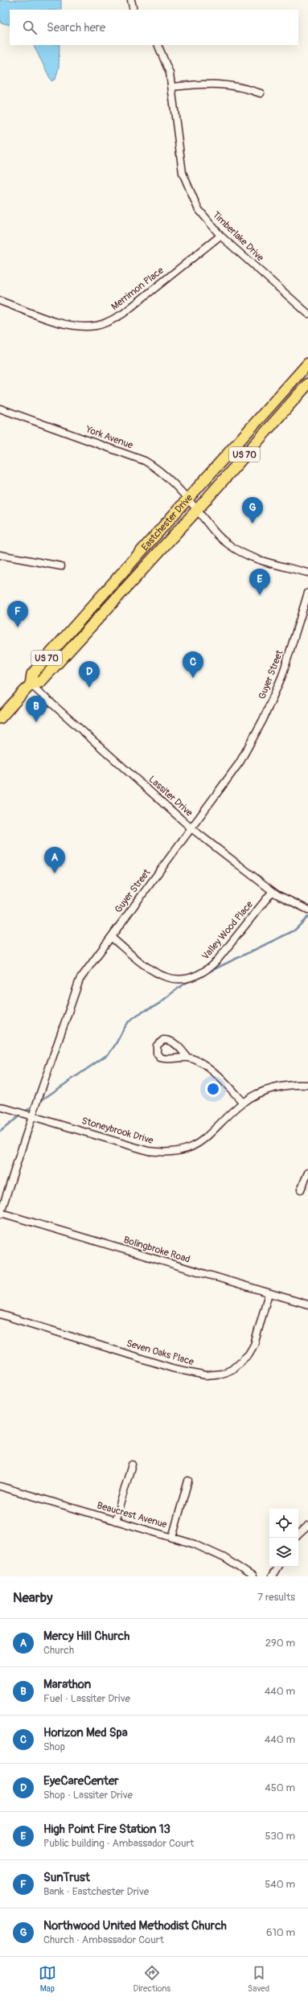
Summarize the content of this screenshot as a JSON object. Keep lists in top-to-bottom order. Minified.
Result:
{"streets":{"main road":["US 70","Eastchester Drive"],"street":["Timberlake Drive","Merrimon Place","York Avenue","Guyer Street","Lassiter Drive","Valley Wood Place","Stoneybrook Drive","Bolingbroke Road","Seven Oaks Place","Beaucrest Avenue"]},"crossings":[["Timberlake Drive","Merrimon Place"],["York Avenue","Eastchester Drive"],["Eastchester Drive","Lassiter Drive"],["Guyer Street","Lassiter Drive"],["Guyer Street","Valley Wood Place"],["Guyer Street","Stoneybrook Drive"],["Guyer Street","Bolingbroke Road"],["Lassiter Drive","Valley Wood Place"],["Bolingbroke Road","Seven Oaks Place"]],"page":{"search":"Search here","pins":["G","E","F","C","D","B","A"],"heading":["Nearby","7 results"],"list":[{"mark":"A","name":"Mercy Hill Church","note":"Church","value":"290 m"},{"mark":"B","name":"Marathon","note":"Fuel · Lassiter Drive","value":"440 m"},{"mark":"C","name":"Horizon Med Spa","note":"Shop","value":"440 m"},{"mark":"D","name":"EyeCareCenter","note":"Shop · Lassiter Drive","value":"450 m"},{"mark":"E","name":"High Point Fire Station 13","note":"Public building · Ambassador Court","value":"530 m"},{"mark":"F","name":"SunTrust","note":"Bank · Eastchester Drive","value":"540 m"},{"mark":"G","name":"Northwood United Methodist Church","note":"Church · Ambassador Court","value":"610 m"}],"nav":["Map","Directions","Saved"]}}
